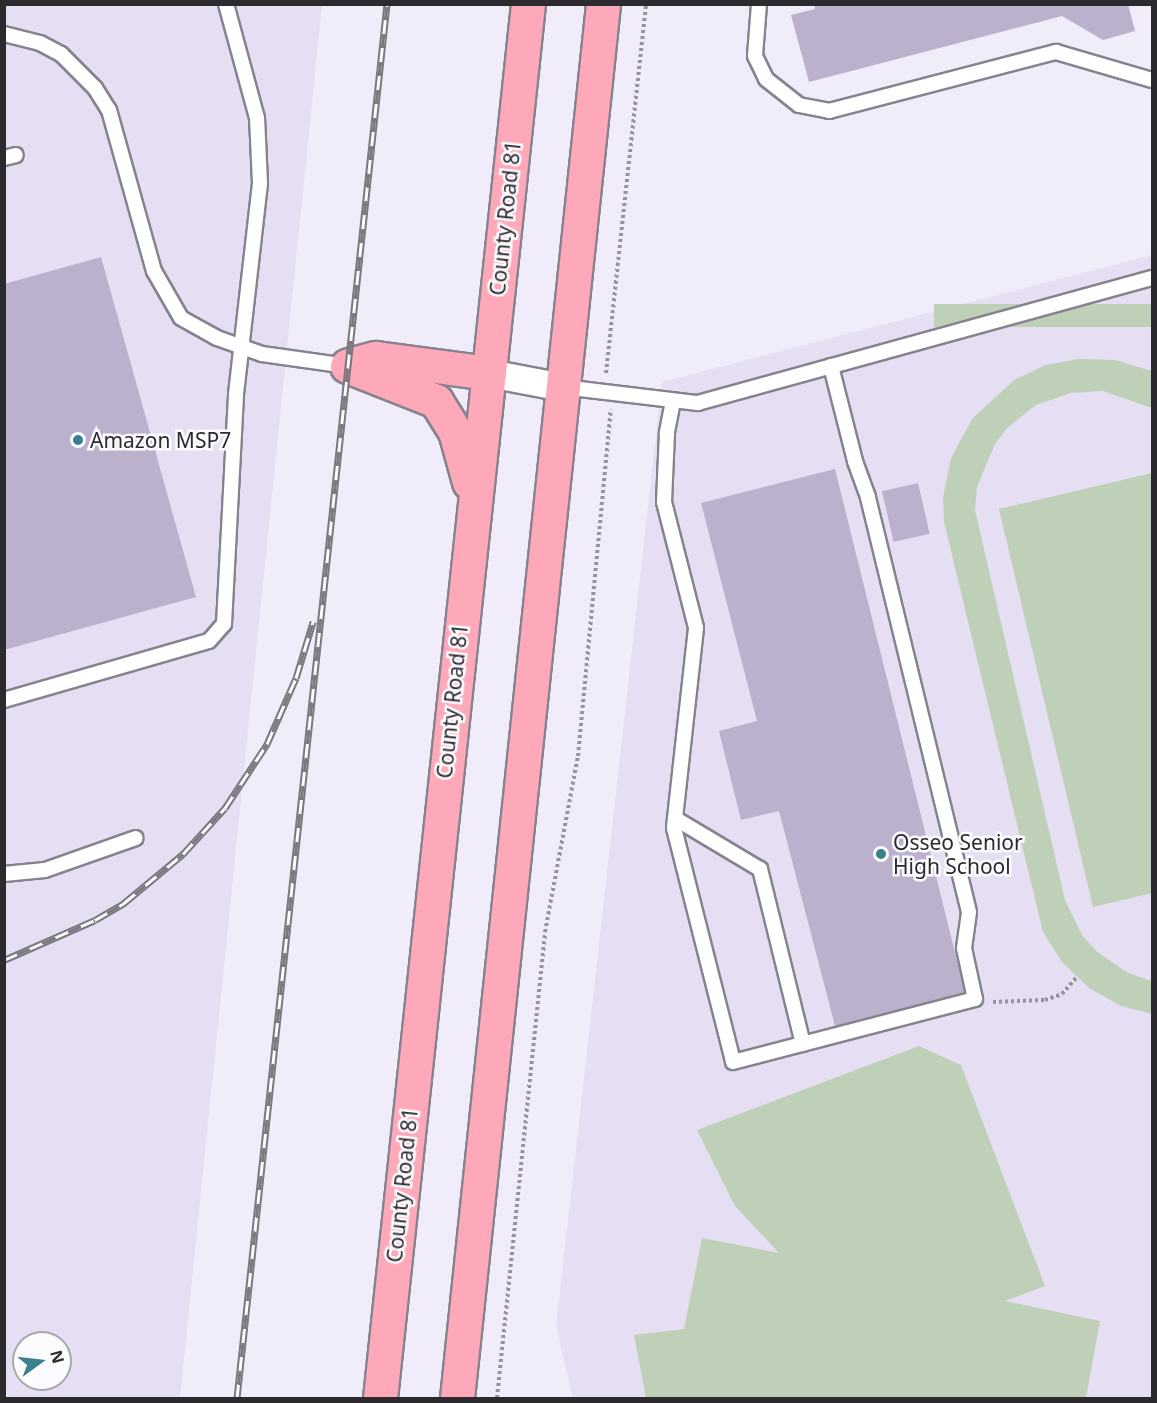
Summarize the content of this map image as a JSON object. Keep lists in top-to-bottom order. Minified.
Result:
{"streets":{"highway":["County Road 81"]},"places":["Amazon MSP7","Osseo Senior High School"],"north":"right"}
